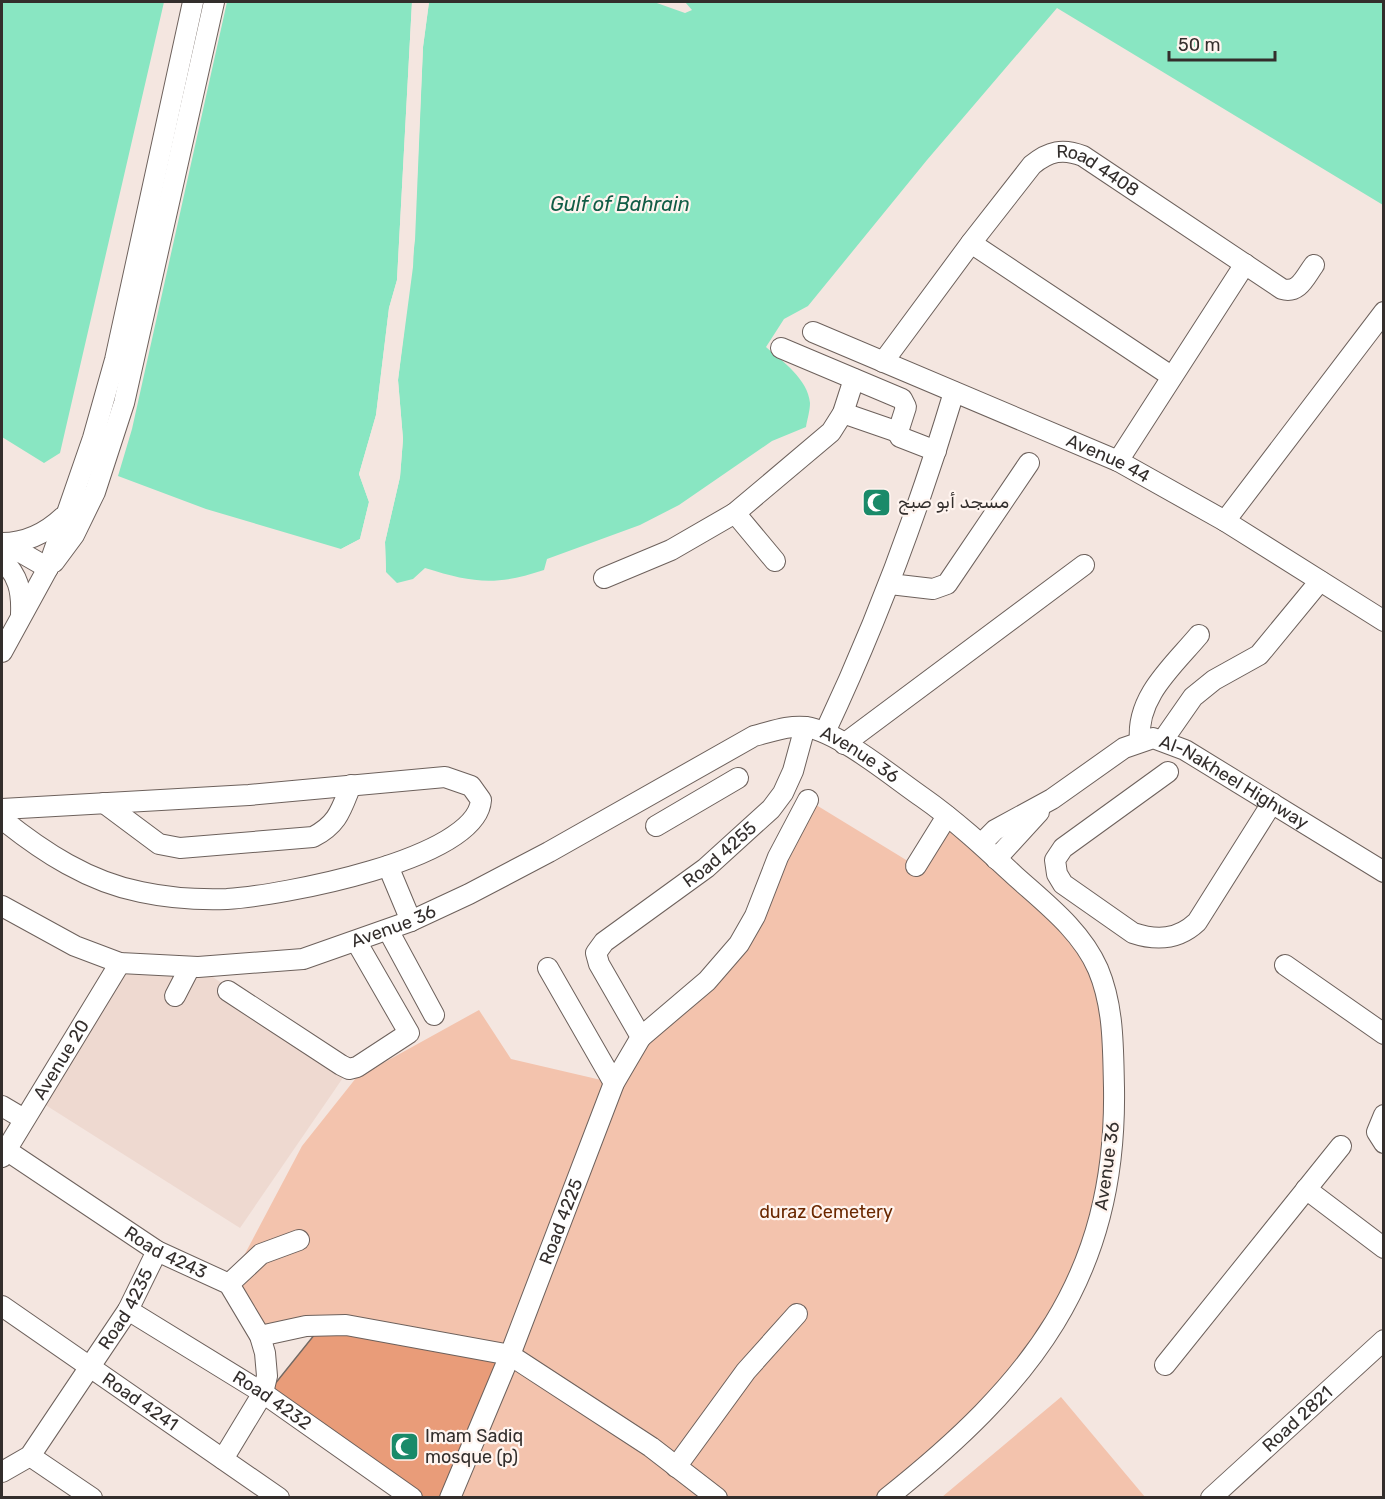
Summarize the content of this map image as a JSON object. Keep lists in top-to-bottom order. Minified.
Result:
{"streets":{"street":["Road 4408","Avenue 44","Avenue 36","Al-Nakheel Highway","Road 4255","Avenue 20","Road 4225","Road 4243","Road 4235","Road 4241","Road 4232","Road 2821"]},"crossings":[["Road 4408","Avenue 44"],["Avenue 36","Al-Nakheel Highway"],["Avenue 36","Road 4255"],["Avenue 36","Avenue 20"],["Road 4255","Road 4225"],["Avenue 20","Road 4243"],["Road 4243","Road 4235"],["Road 4243","Road 4232"],["Road 4235","Road 4241"],["Road 4235","Road 4232"]],"water":["Gulf of Bahrain"],"parks":["duraz Cemetery"],"places":{"mosque":["مسجد أبو صبح","Imam Sadiq mosque (p)"]},"scale_bar":"50 m"}
